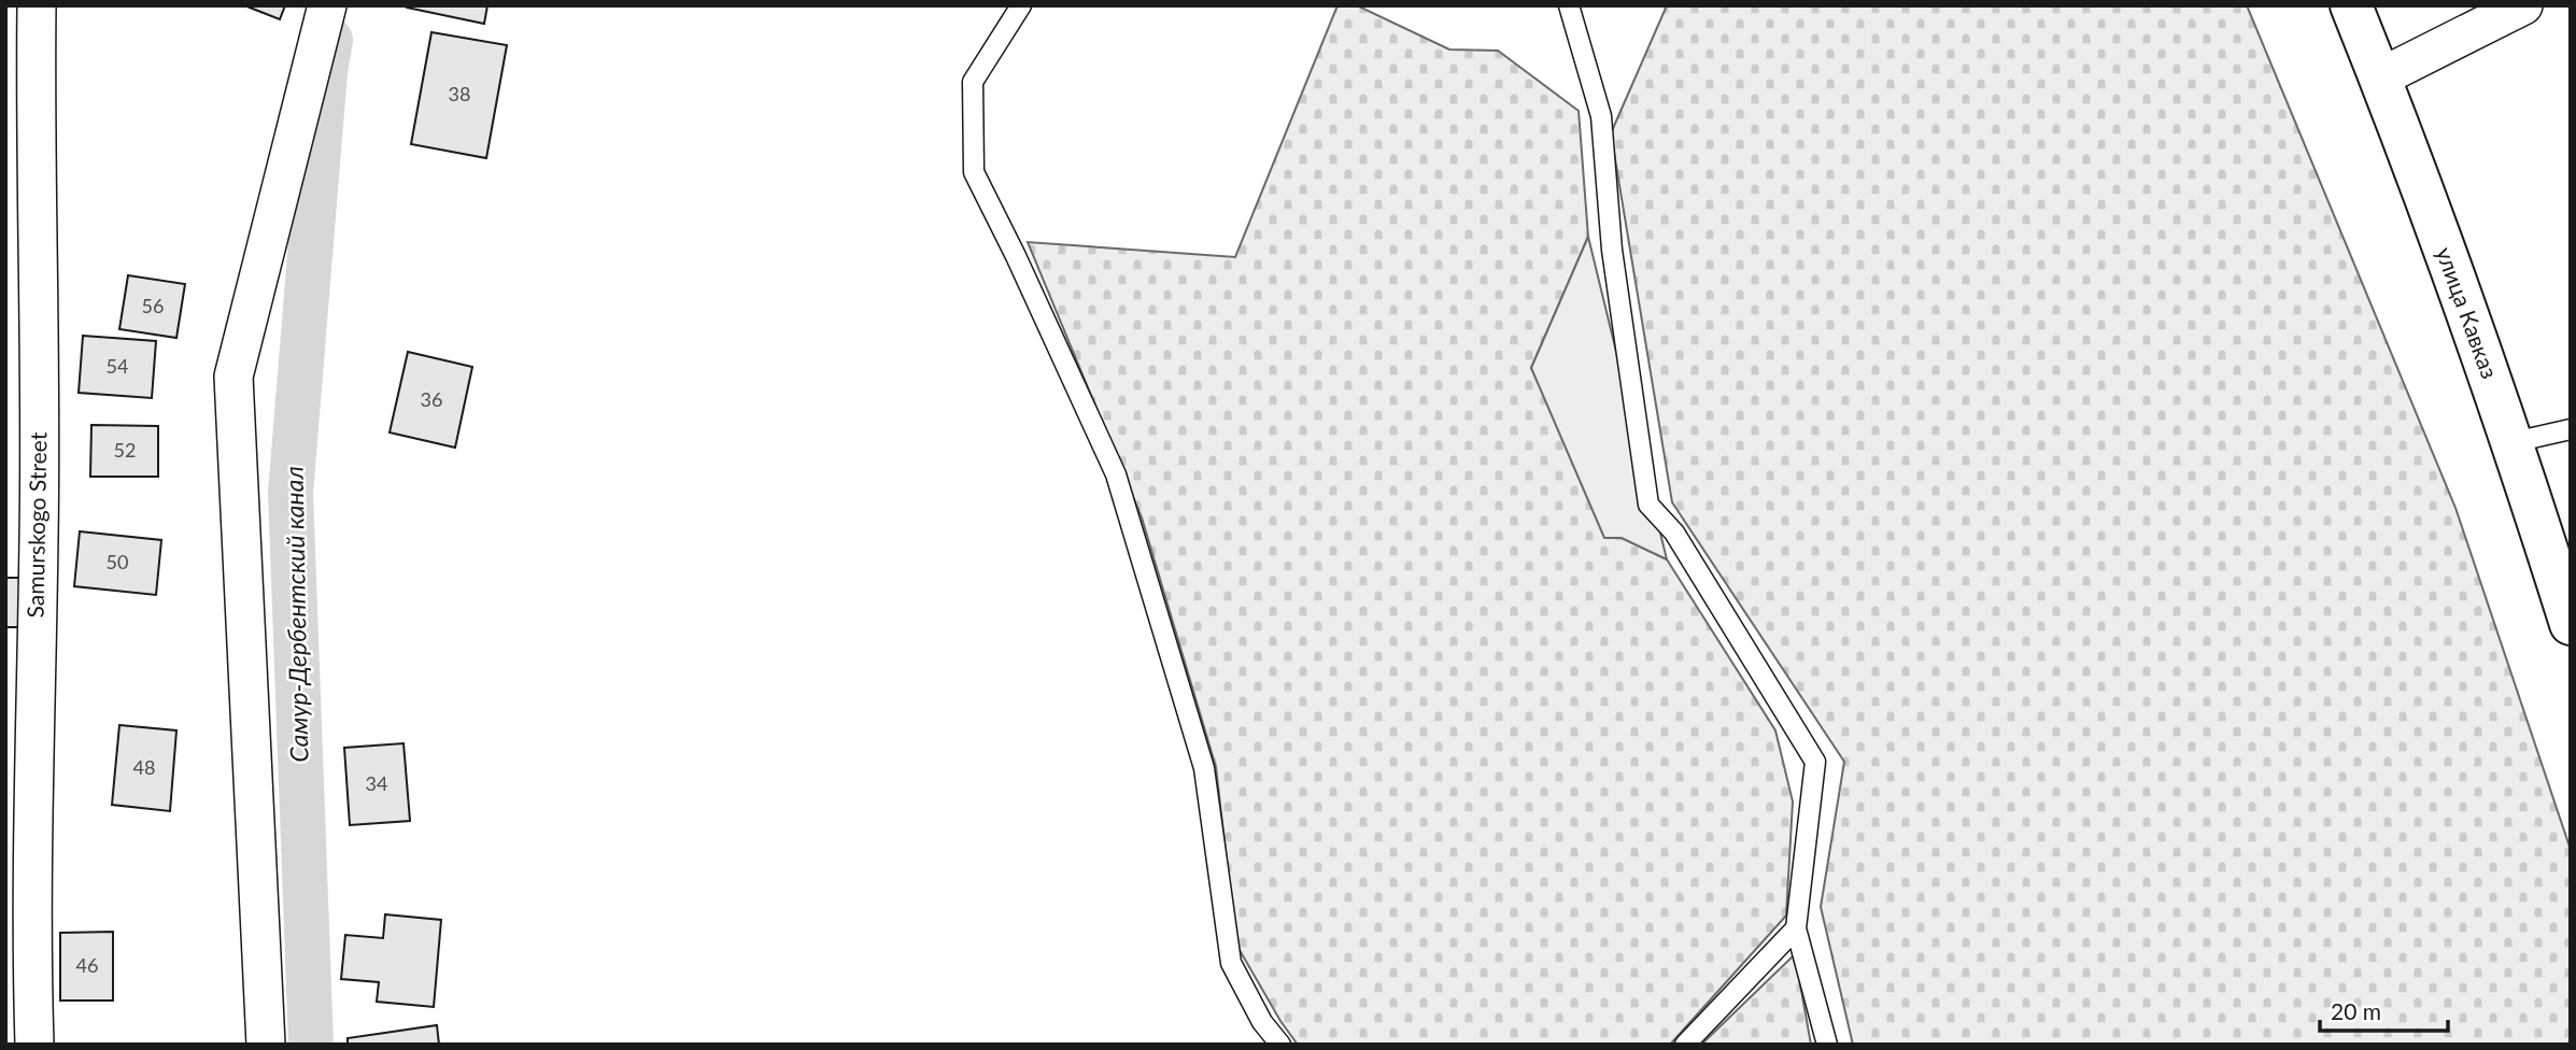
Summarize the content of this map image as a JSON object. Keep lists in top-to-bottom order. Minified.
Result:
{"streets":{"highway":["улица Кавказ"],"street":["Samurskogo Street"]},"water":["Самур-Дербентский канал"],"house_numbers":["38","56","54","36","52","50","48","34","46"],"scale_bar":"20 m"}
